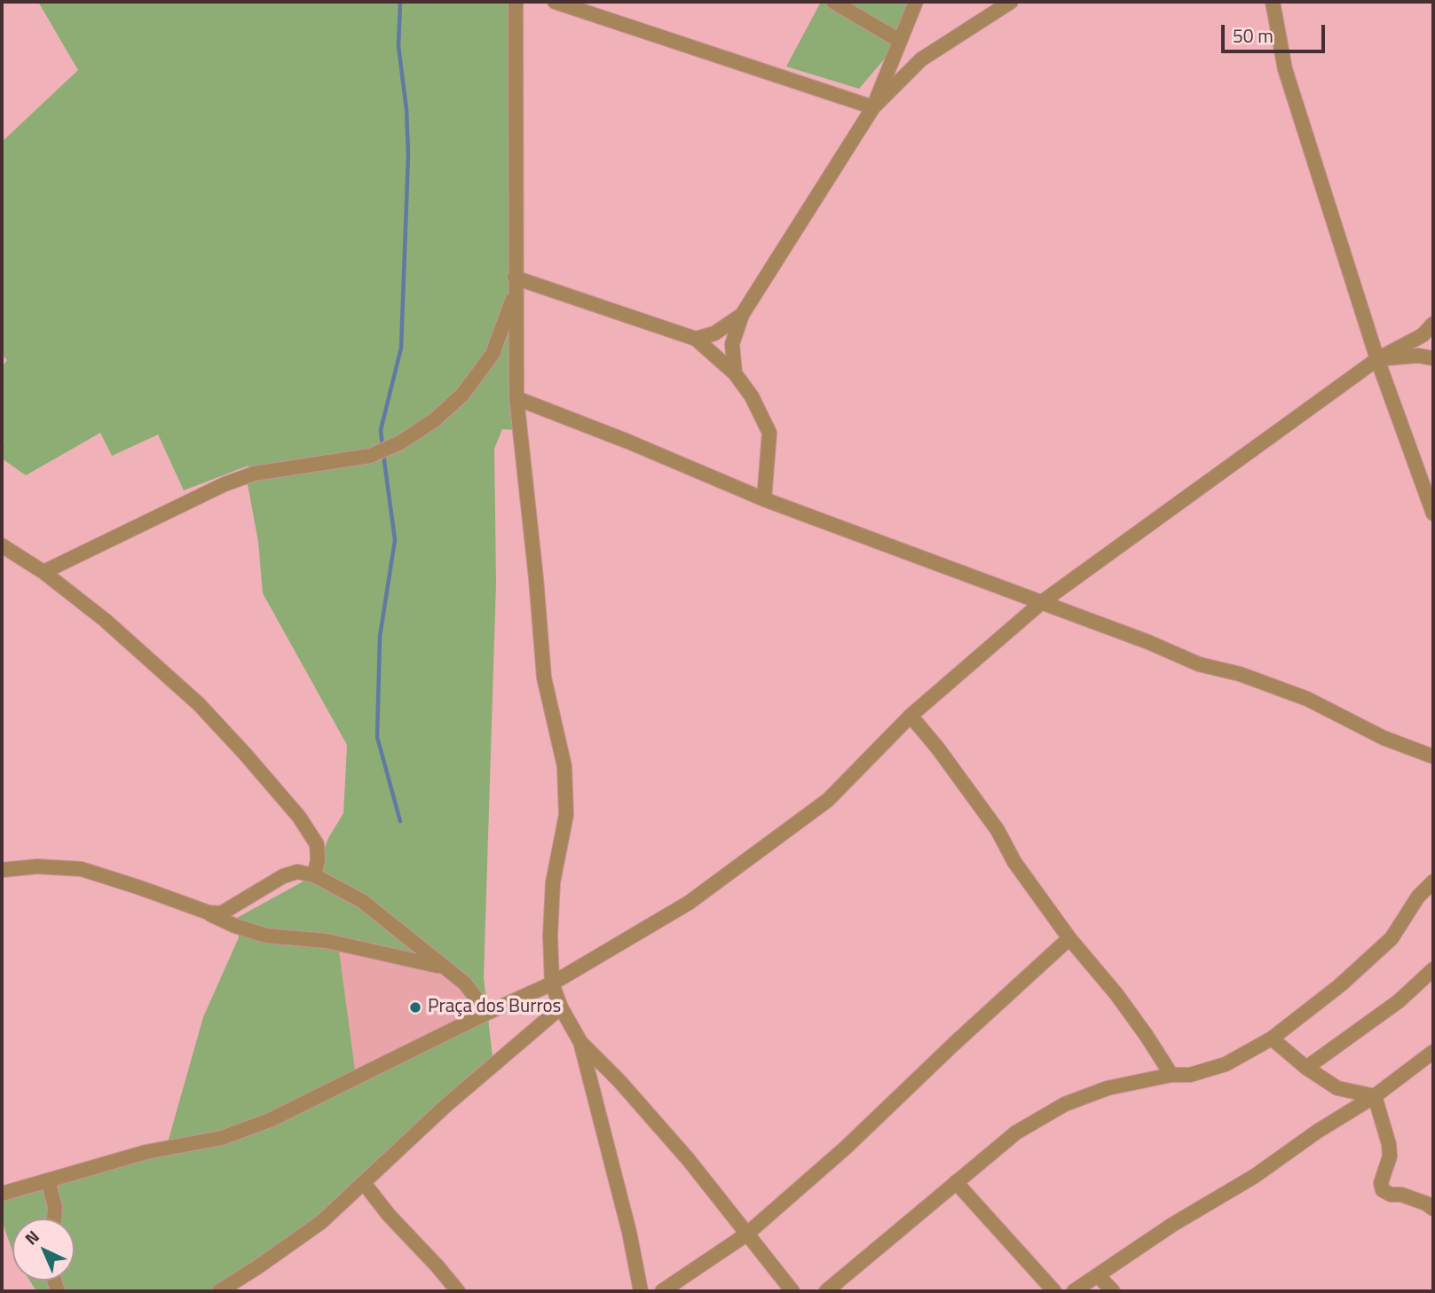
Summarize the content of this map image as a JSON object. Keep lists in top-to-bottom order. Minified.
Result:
{"places":["Praça dos Burros"],"scale_bar":"50 m","north":"top left"}
